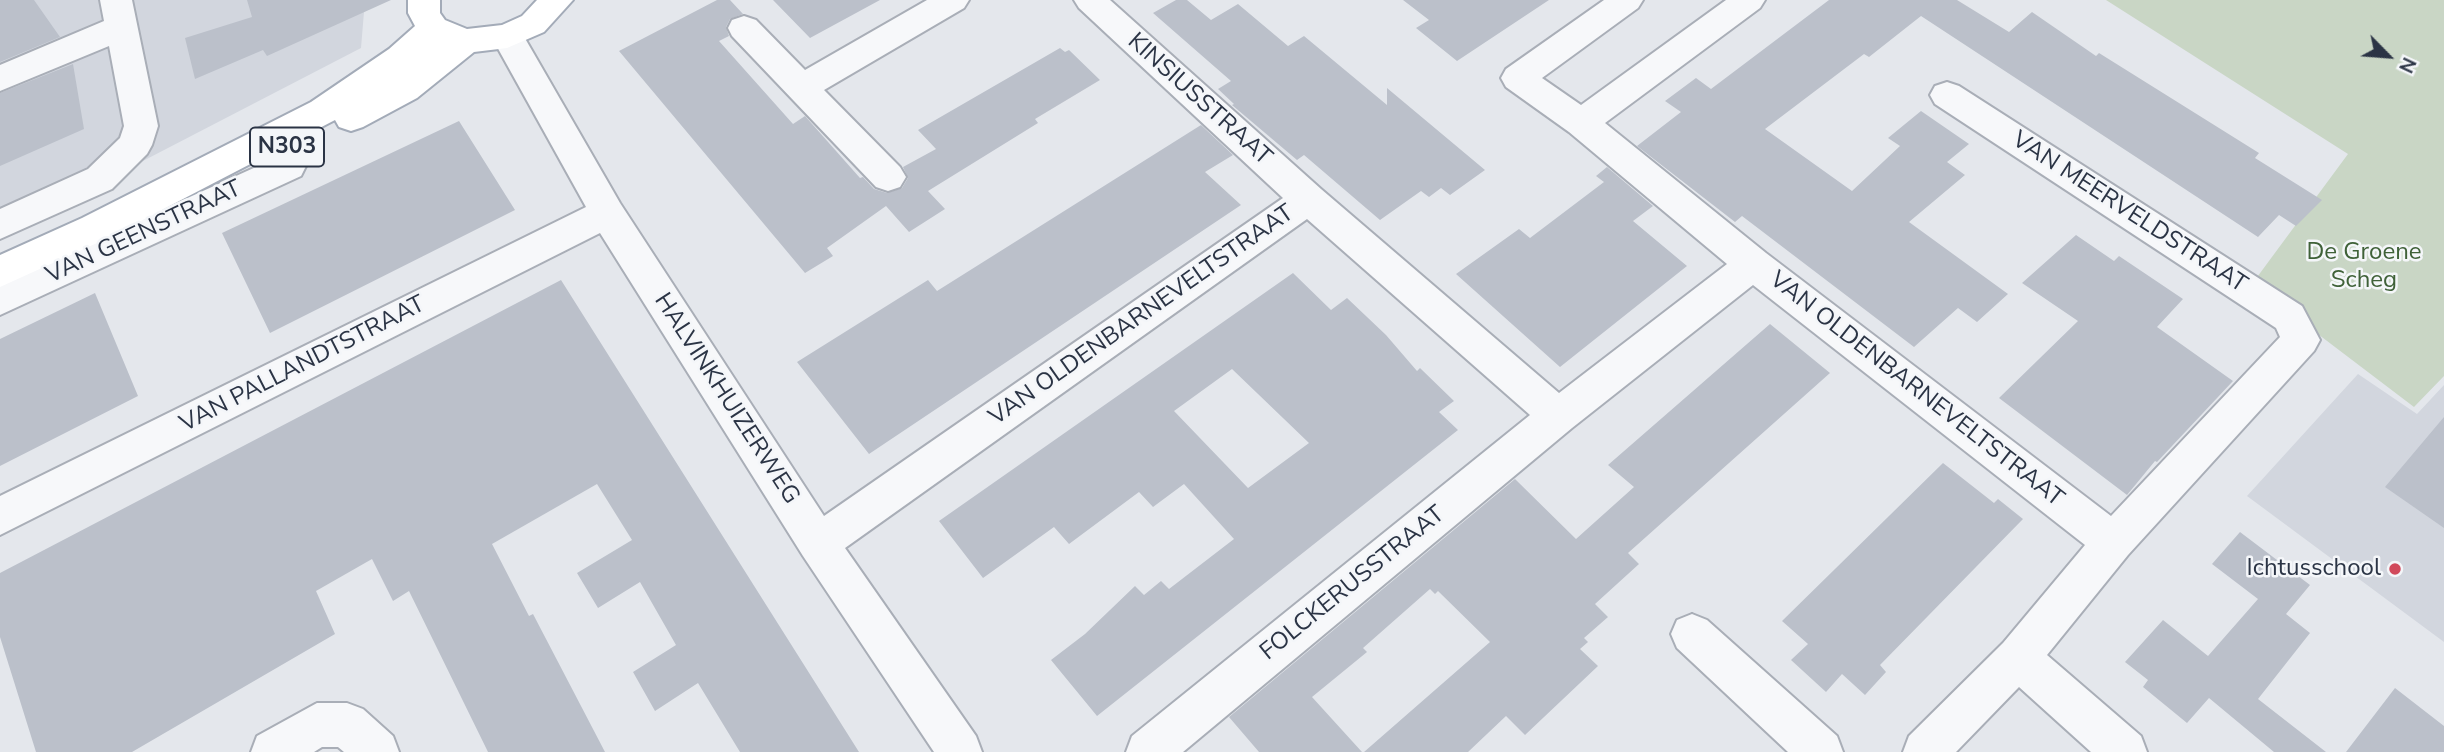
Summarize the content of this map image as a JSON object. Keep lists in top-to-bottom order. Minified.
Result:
{"streets":{"main road":["N303","VAN GEENSTRAAT"],"street":["KINSIUSSTRAAT","VAN MEERVELDSTRAAT","VAN OLDENBARNEVELTSTRAAT","VAN PALLANDTSTRAAT","HALVINKHUIZERWEG","FOLCKERUSSTRAAT"]},"crossings":[["KINSIUSSTRAAT","VAN OLDENBARNEVELTSTRAAT"],["N303","VAN GEENSTRAAT"],["N303","HALVINKHUIZERWEG"],["VAN MEERVELDSTRAAT","VAN OLDENBARNEVELTSTRAAT"],["VAN OLDENBARNEVELTSTRAAT","HALVINKHUIZERWEG"],["VAN OLDENBARNEVELTSTRAAT","FOLCKERUSSTRAAT"],["VAN PALLANDTSTRAAT","HALVINKHUIZERWEG"]],"parks":["De Groene Scheg"],"places":["Ichtusschool"],"north":"bottom right"}
